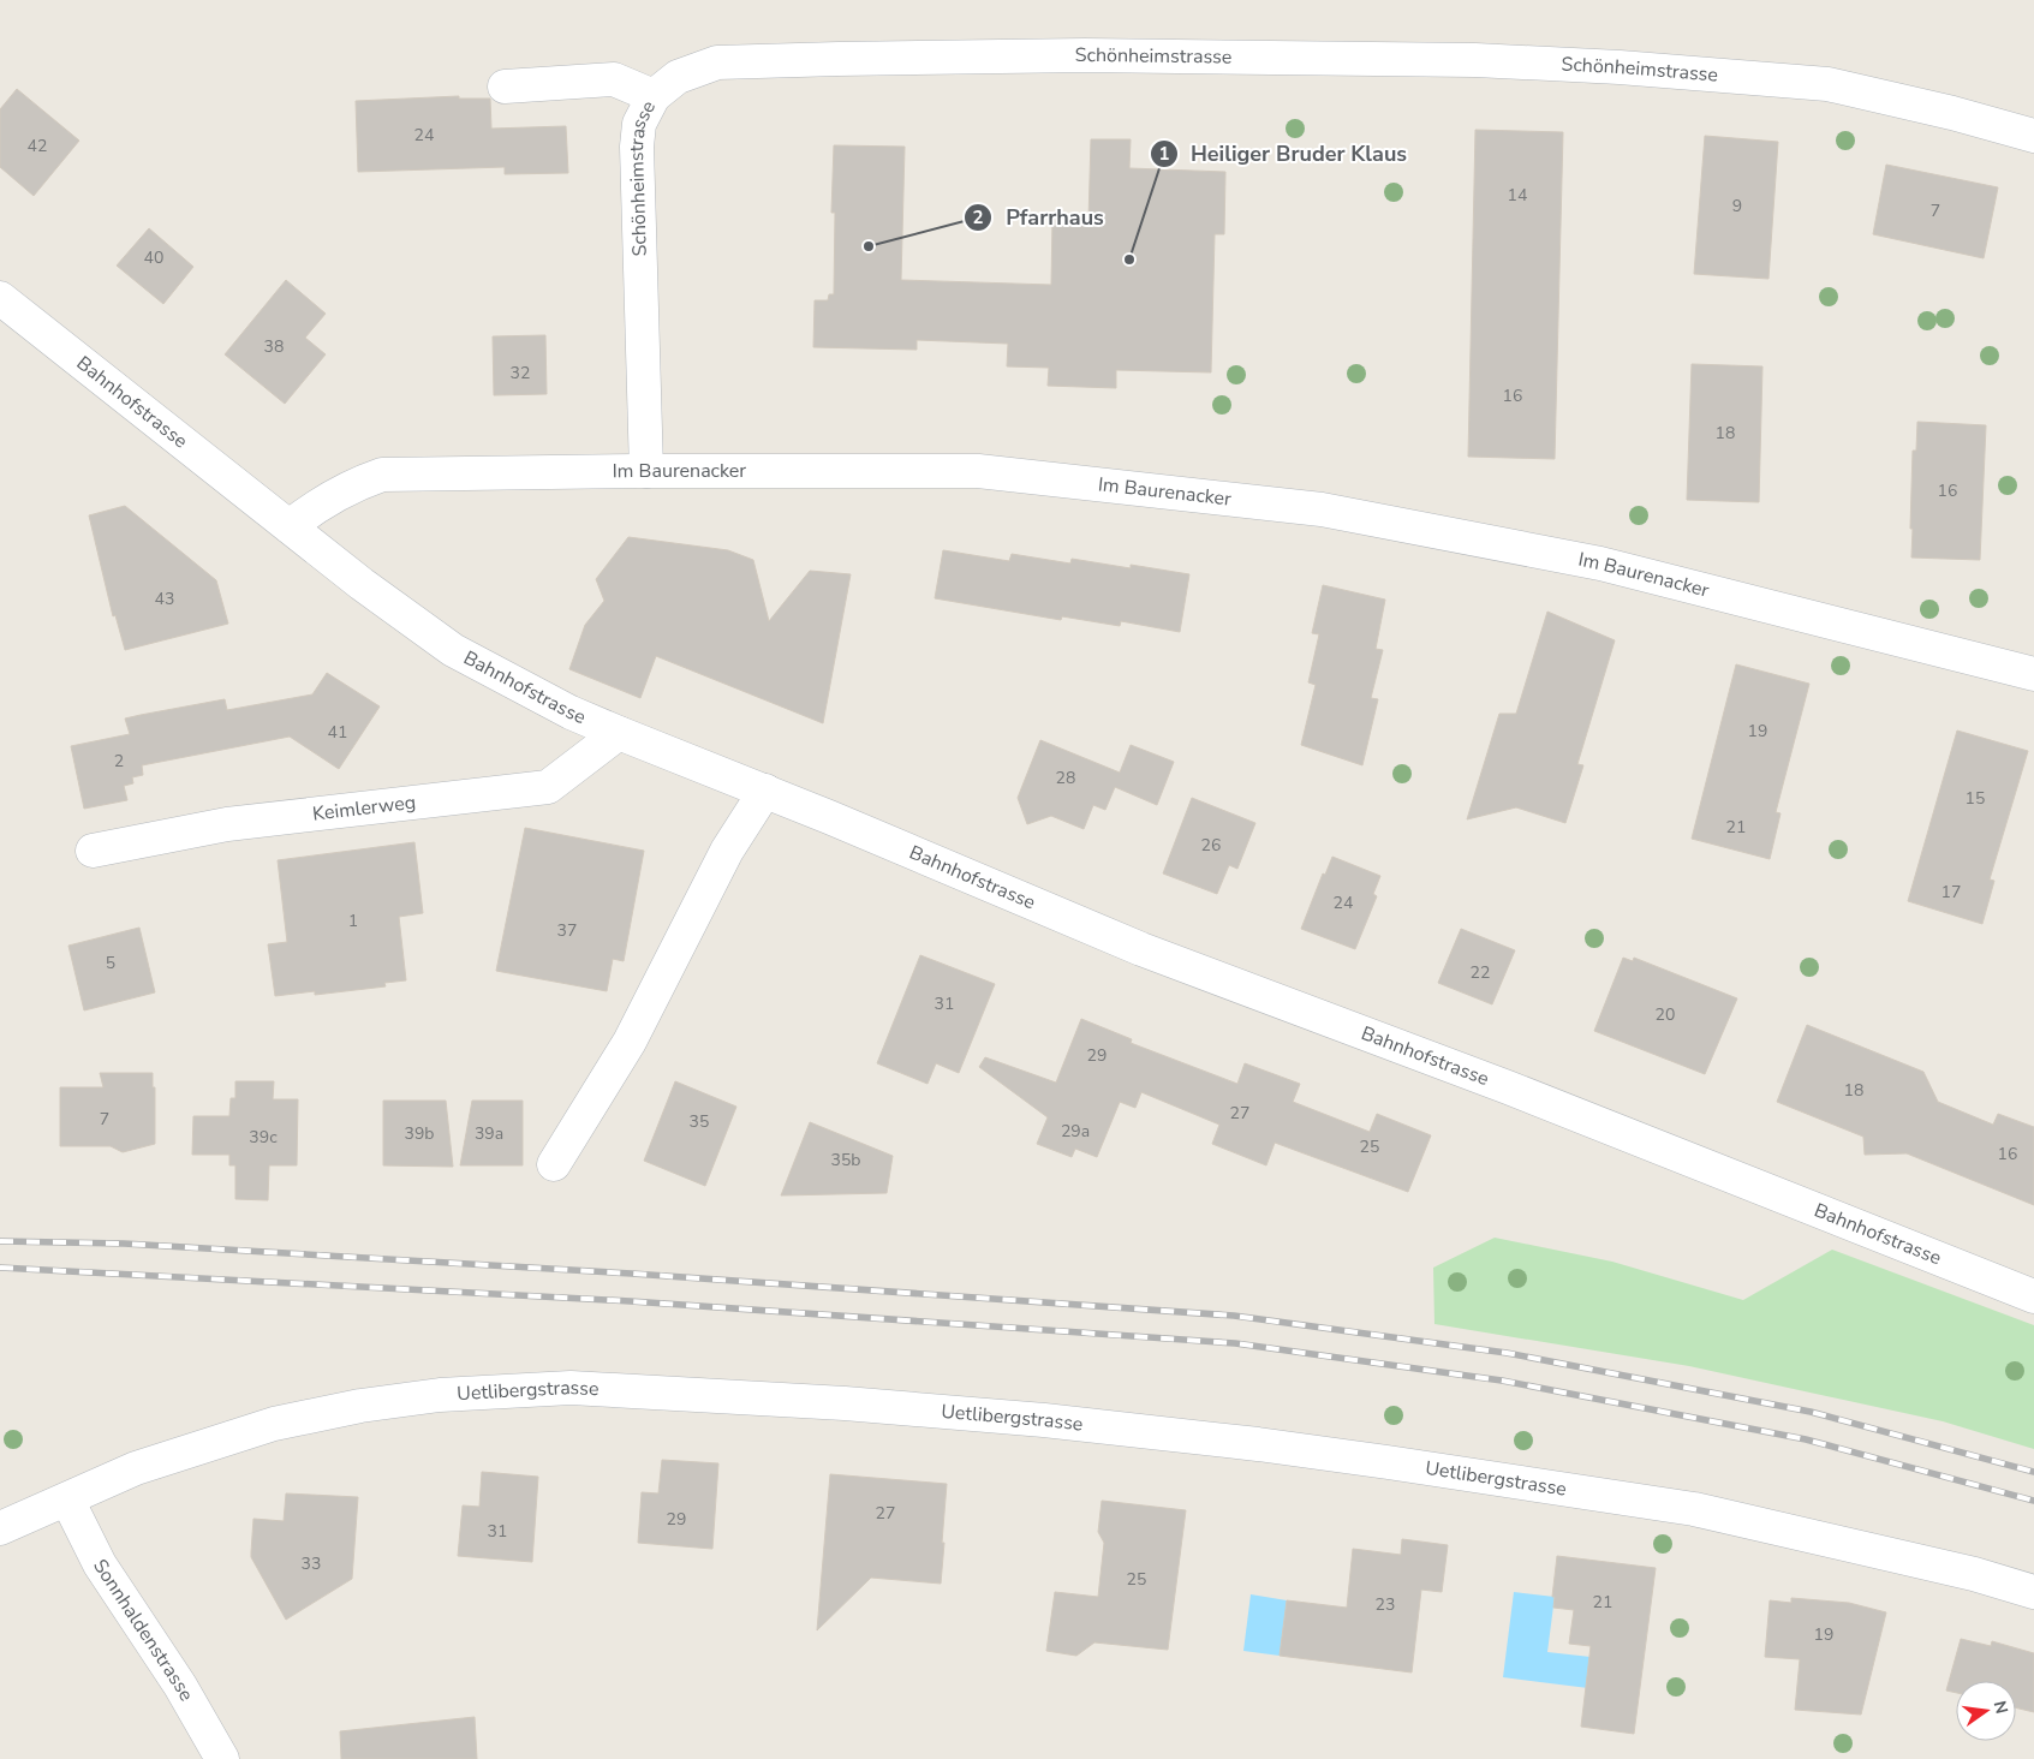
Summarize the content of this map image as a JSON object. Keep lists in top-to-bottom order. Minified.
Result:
{"streets":{"street":["Schönheimstrasse","Bahnhofstrasse","Im Baurenacker","Keimlerweg","Uetlibergstrasse","Sonnhaldenstrasse"]},"crossings":[["Schönheimstrasse","Im Baurenacker"],["Bahnhofstrasse","Im Baurenacker"],["Bahnhofstrasse","Keimlerweg"],["Uetlibergstrasse","Sonnhaldenstrasse"]],"places":["Pfarrhaus","Heiliger Bruder Klaus"],"house_numbers":["24","42","14","9","7","40","38","32","16","18","16","43","19","41","2","28","15","21","26","17","24","1","37","5","22","31","20","29","18","27","7","35","29a","39b","39a","39c","25","16","35b","27","29","31","33","25","21","23","19"],"north":"right"}
